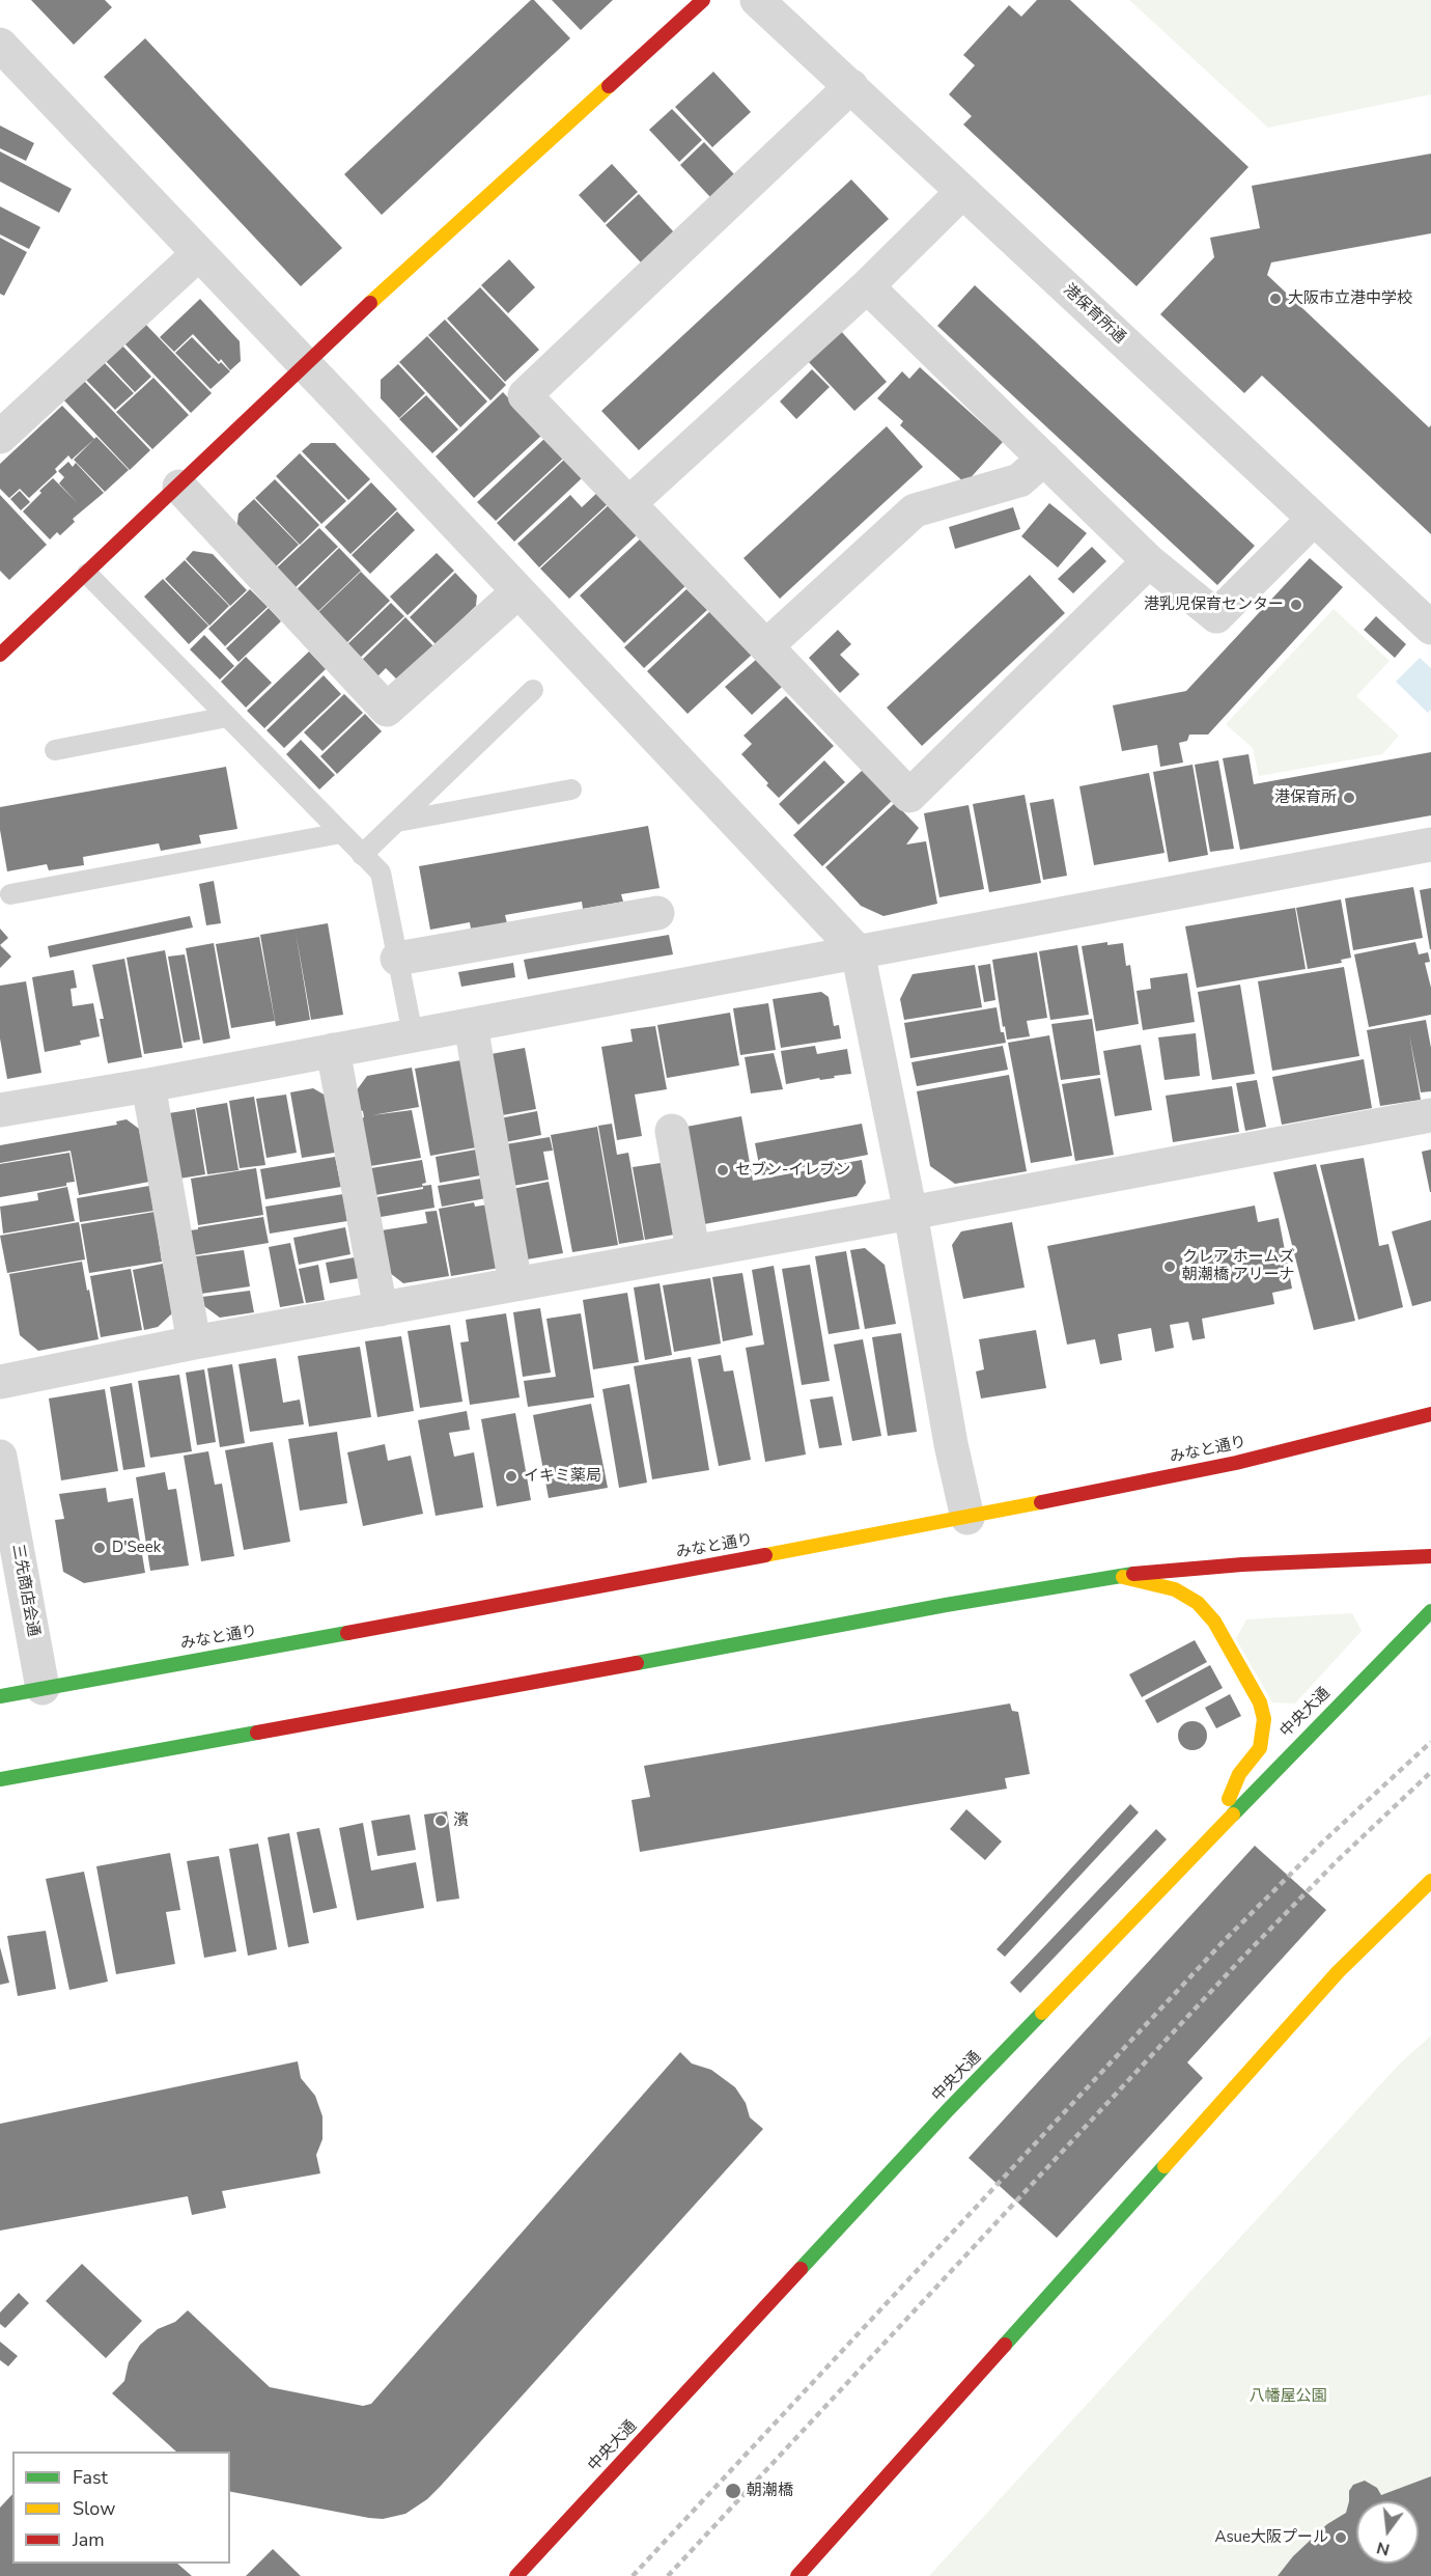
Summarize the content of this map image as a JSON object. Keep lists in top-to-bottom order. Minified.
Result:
{"streets":{"main road":["みなと通り","中央大通"],"street":["港保育所通","三先商店会通"]},"crossings":[["みなと通り","三先商店会通"]],"parks":["八幡屋公園"],"places":["大阪市立港中学校","港乳児保育センター","港保育所","セブン-イレブン","クレア ホームズ 朝潮橋 アリーナ","イキミ薬局","D'Seek","濱","朝潮橋","Asue大阪プール"],"legend":["Fast","Slow","Jam"],"north":"bottom"}
